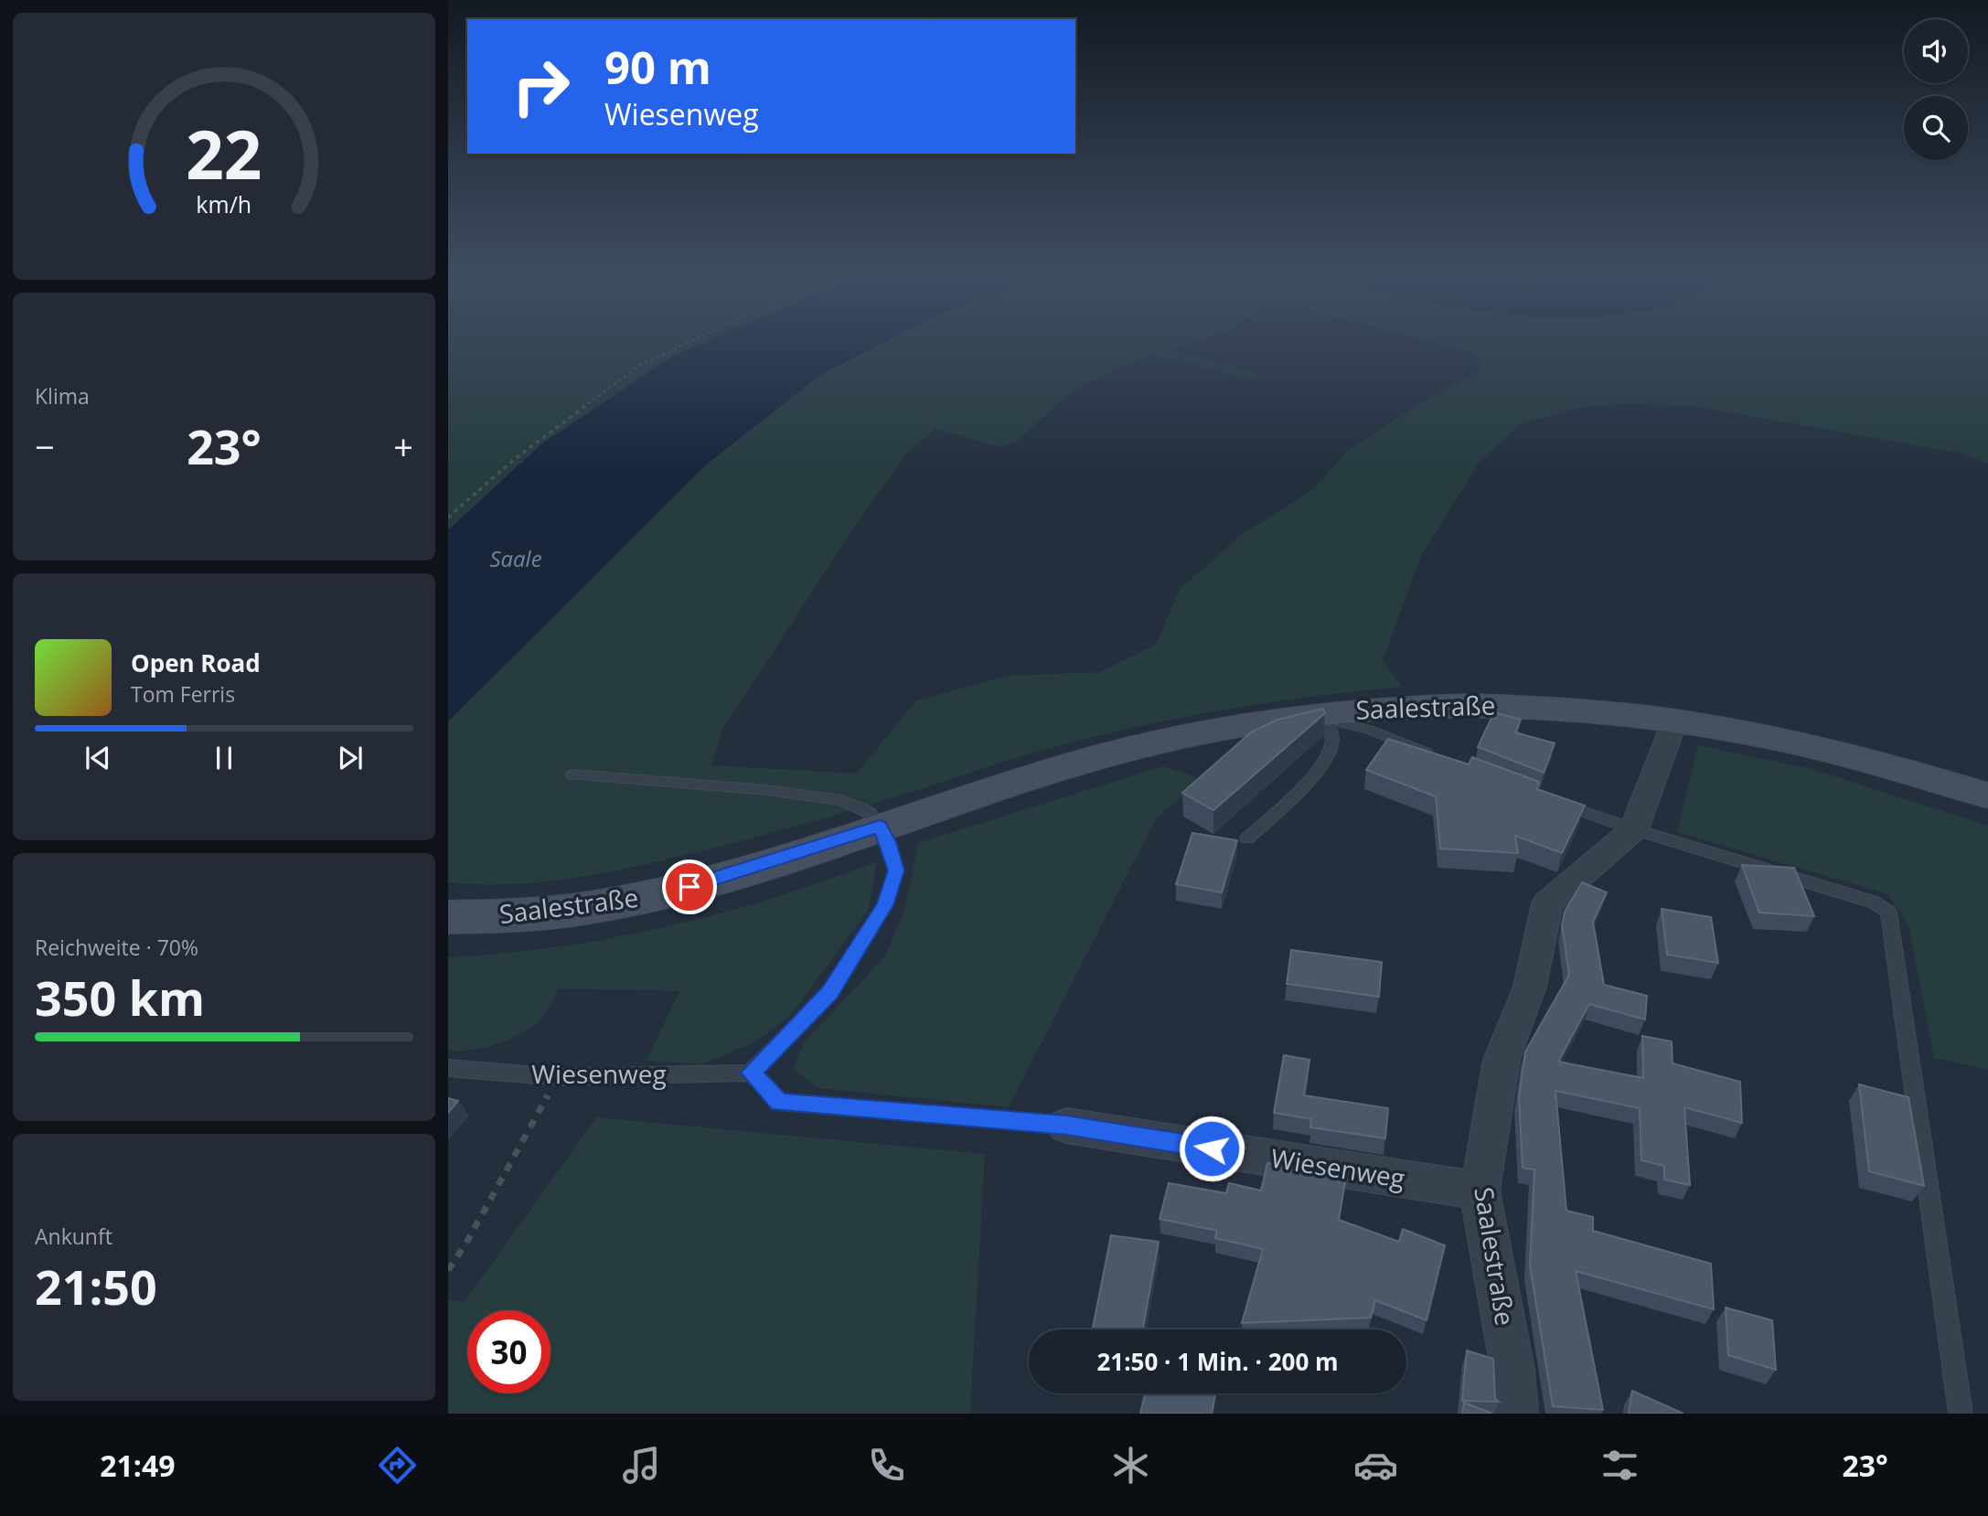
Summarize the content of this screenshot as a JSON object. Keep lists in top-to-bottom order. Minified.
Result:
{"streets":{"street":["Saalestraße","Wiesenweg"]},"crossings":[["Saalestraße","Wiesenweg"]],"water":["Saale"],"page":{"turn":["90 m","Wiesenweg"],"tile":["Klima",["Reichweite · 70%","350 km"],["Ankunft","21:50"]],"heat":["−","23°","+"],"song":["Open Road","Tom Ferris"],"limit":"30","trip":"21:50 · 1 Min. · 200 m","tabs":["21:49","23°"],"gauge":["22","km/h"]}}
